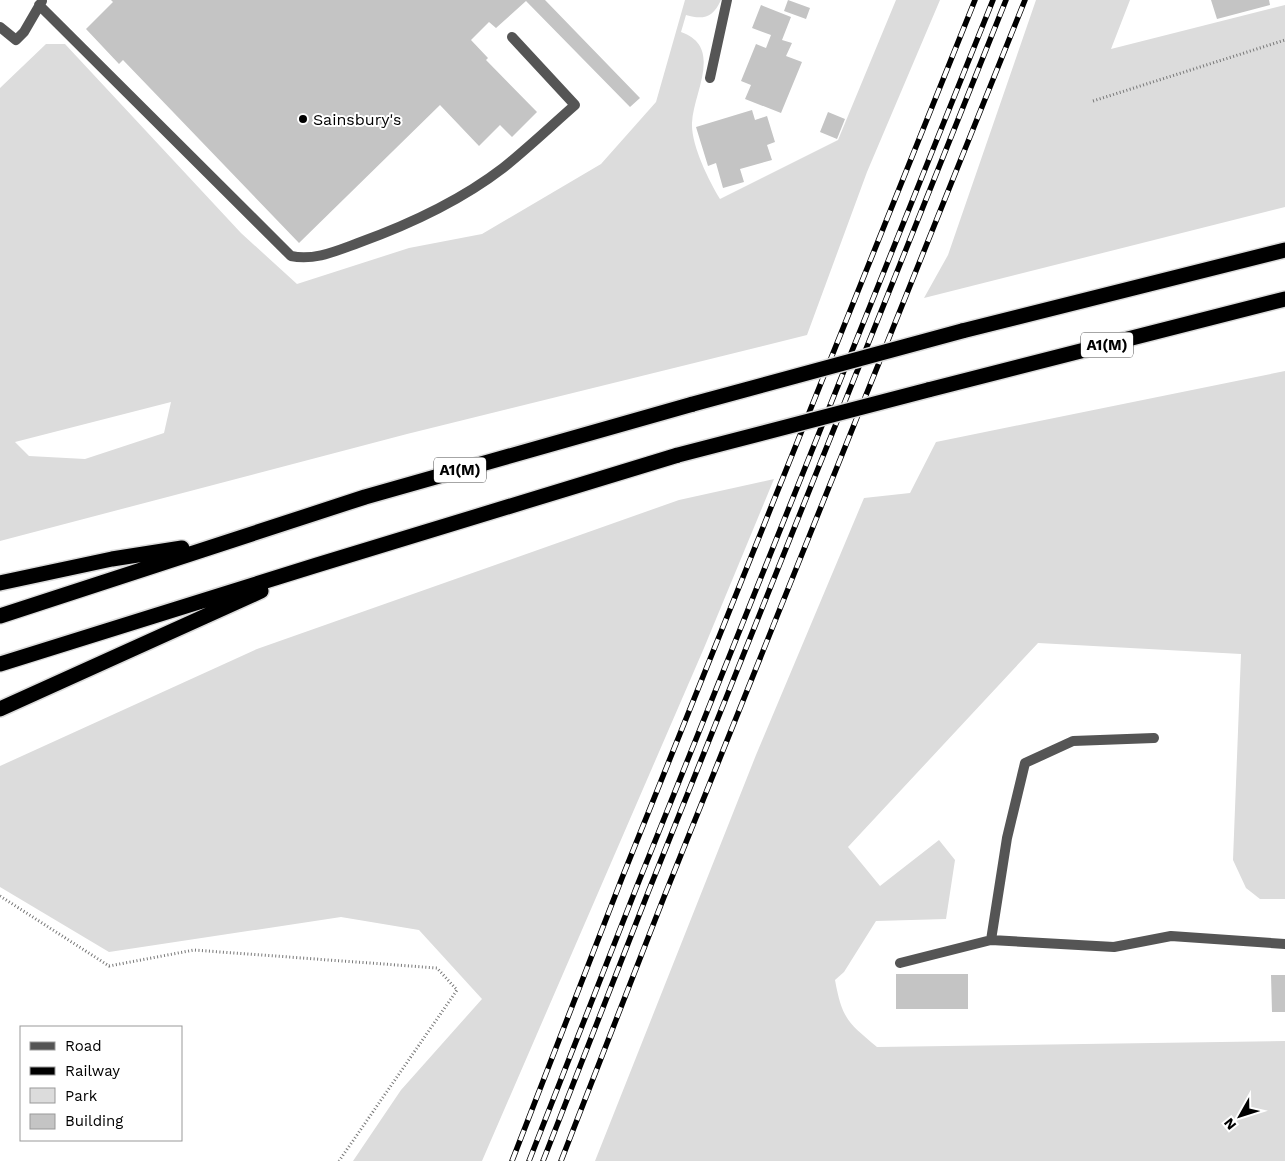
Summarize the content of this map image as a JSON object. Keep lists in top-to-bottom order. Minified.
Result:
{"streets":{"highway":["A1(M)"]},"places":["Sainsbury's"],"legend":["Road","Railway","Park","Building"],"north":"bottom left"}
